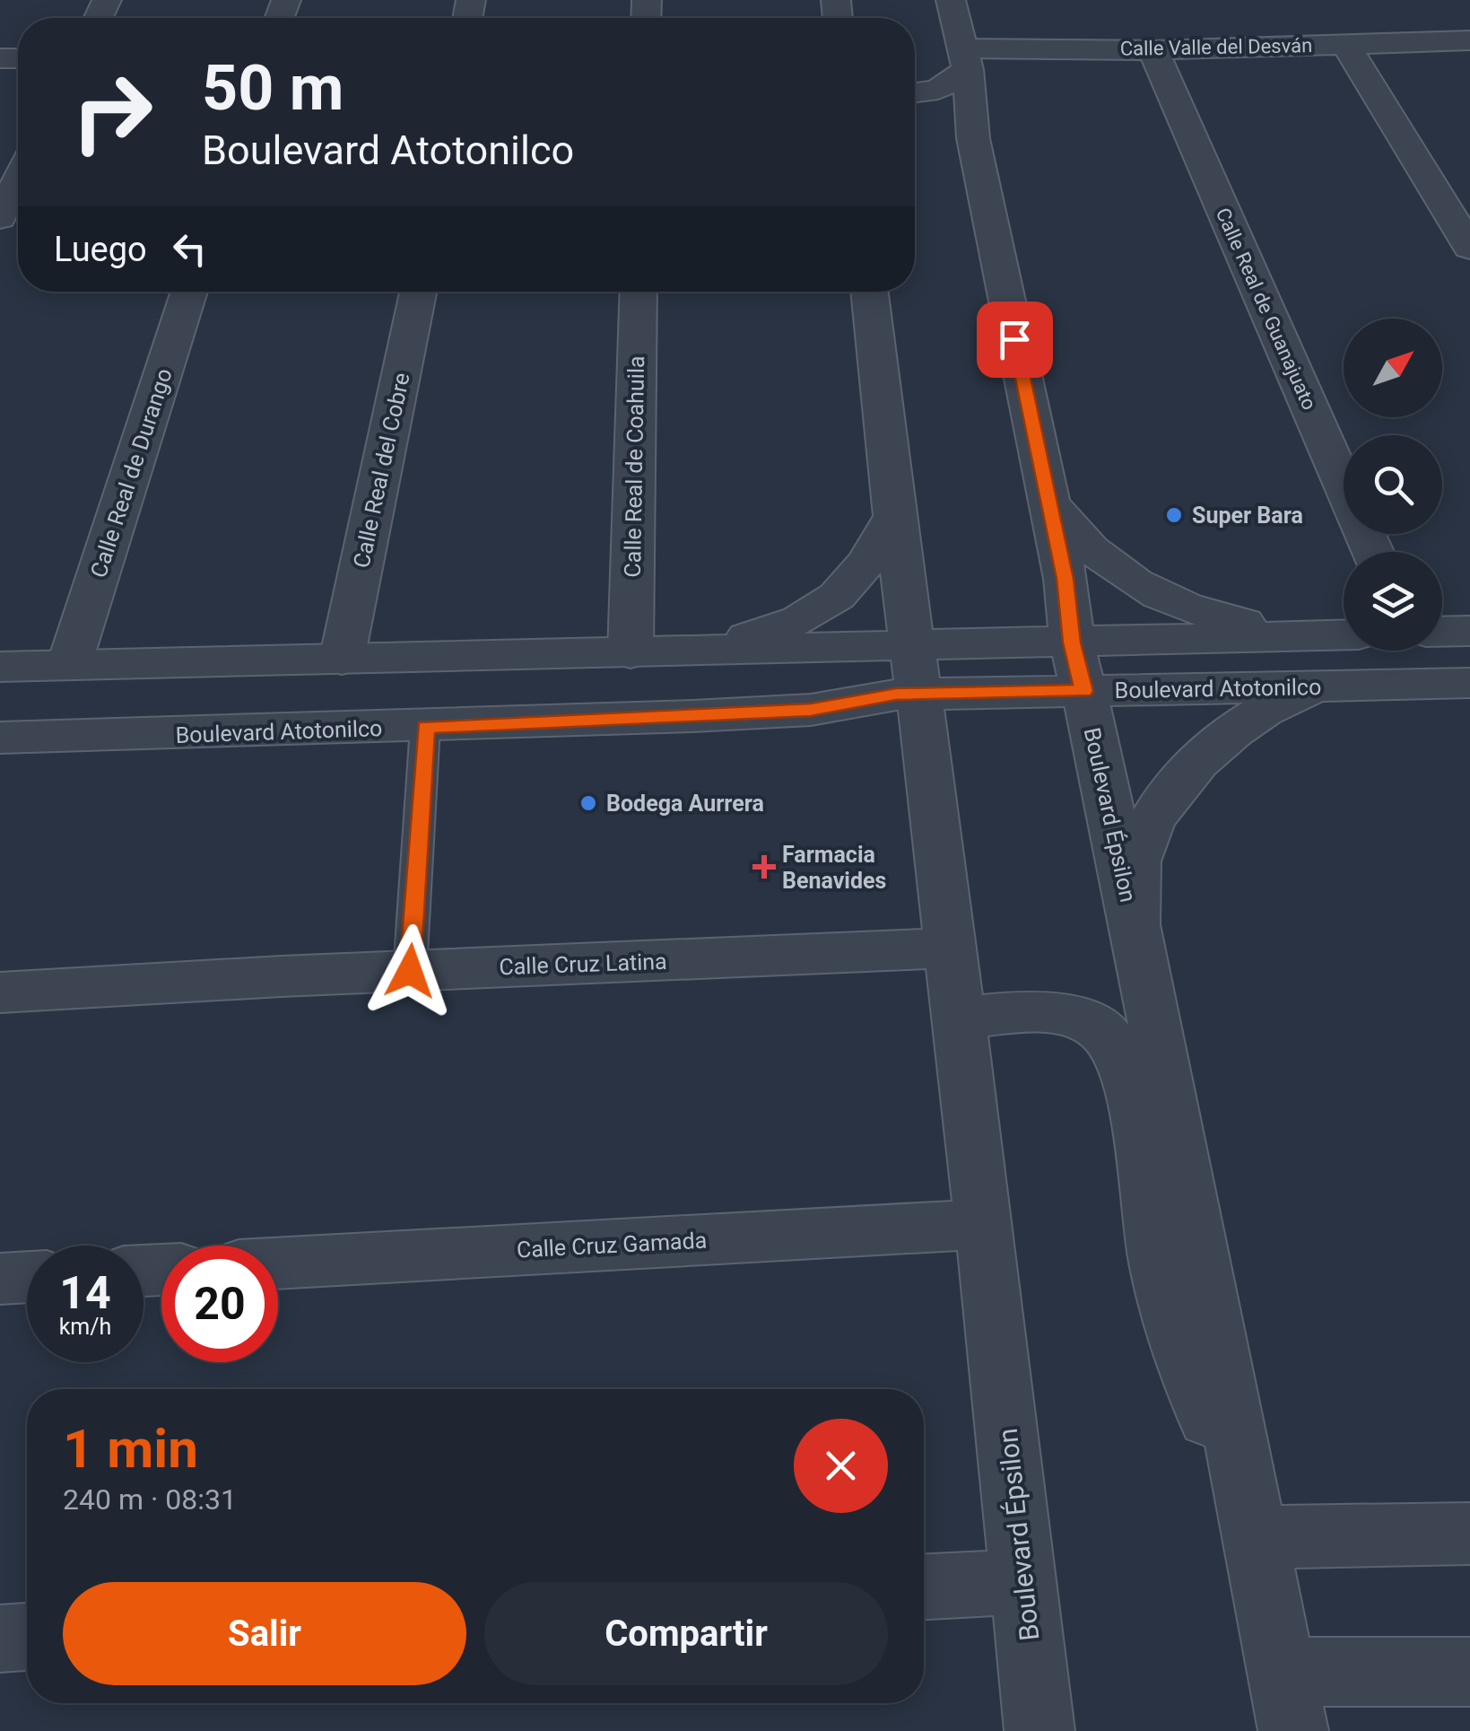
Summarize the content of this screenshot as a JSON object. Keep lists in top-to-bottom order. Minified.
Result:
{"streets":{"street":["Calle Valle del Desván","Calle Real de Guanajuato","Calle Real de Coahuila","Calle Real del Cobre","Calle Real de Durango","Boulevard Atotonilco","Boulevard Épsilon","Calle Cruz Latina","Calle Cruz Gamada"]},"crossings":[["Calle Valle del Desván","Calle Real de Guanajuato"],["Calle Valle del Desván","Boulevard Épsilon"],["Calle Real de Coahuila","Boulevard Atotonilco"],["Calle Real del Cobre","Boulevard Atotonilco"],["Calle Real de Durango","Boulevard Atotonilco"],["Boulevard Atotonilco","Boulevard Épsilon"],["Boulevard Épsilon","Calle Cruz Latina"],["Boulevard Épsilon","Calle Cruz Gamada"]],"places":{"other":["Super Bara","Bodega Aurrera"],"health":["Farmacia Benavides"]},"north":"top right","page":{"turn":["50 m","Boulevard Atotonilco"],"then":"Luego","speed":"14 km/h","limit":"20","heading":["1 min","240 m · 08:31"],"buttons":["Salir","Compartir"]}}
